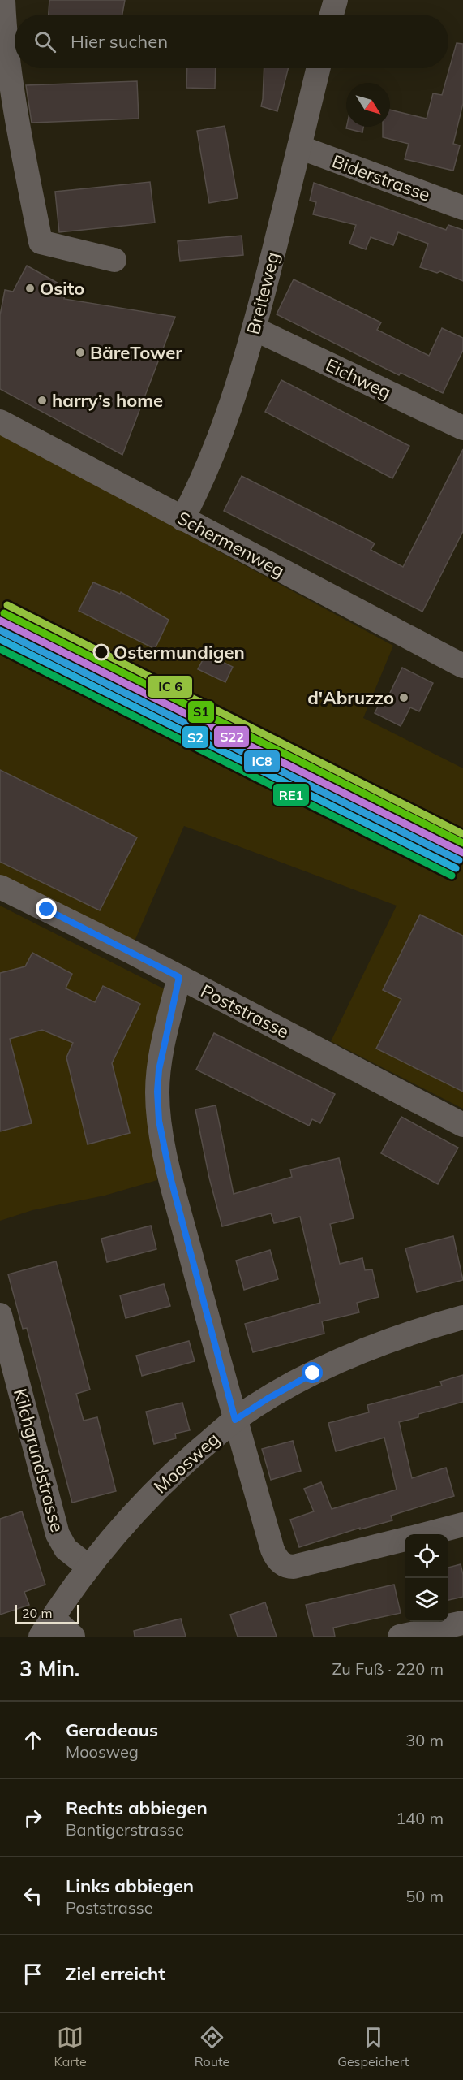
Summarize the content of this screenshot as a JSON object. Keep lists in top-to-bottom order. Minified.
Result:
{"streets":{"street":["Biderstrasse","Breiteweg","Eichweg","Schermenweg","Poststrasse","Kilchgrundstrasse","Moosweg"]},"crossings":[["Biderstrasse","Breiteweg"],["Breiteweg","Eichweg"],["Breiteweg","Schermenweg"],["Kilchgrundstrasse","Moosweg"]],"places":["Osito","BäreTower","harry’s home","Ostermundigen","d'Abruzzo"],"lines":["transit line S1","transit line S22","transit line IC8","transit line S2","transit line RE1"],"scale_bar":"20 m","north":"bottom right","page":{"search":"Hier suchen","scale":"20 m","heading":["3 Min.","Zu Fuß · 220 m"],"list":[["Geradeaus","Moosweg","30 m"],["Rechts abbiegen","Bantigerstrasse","140 m"],["Links abbiegen","Poststrasse","50 m"],"Ziel erreicht"],"nav":["Karte","Route","Gespeichert"]}}
